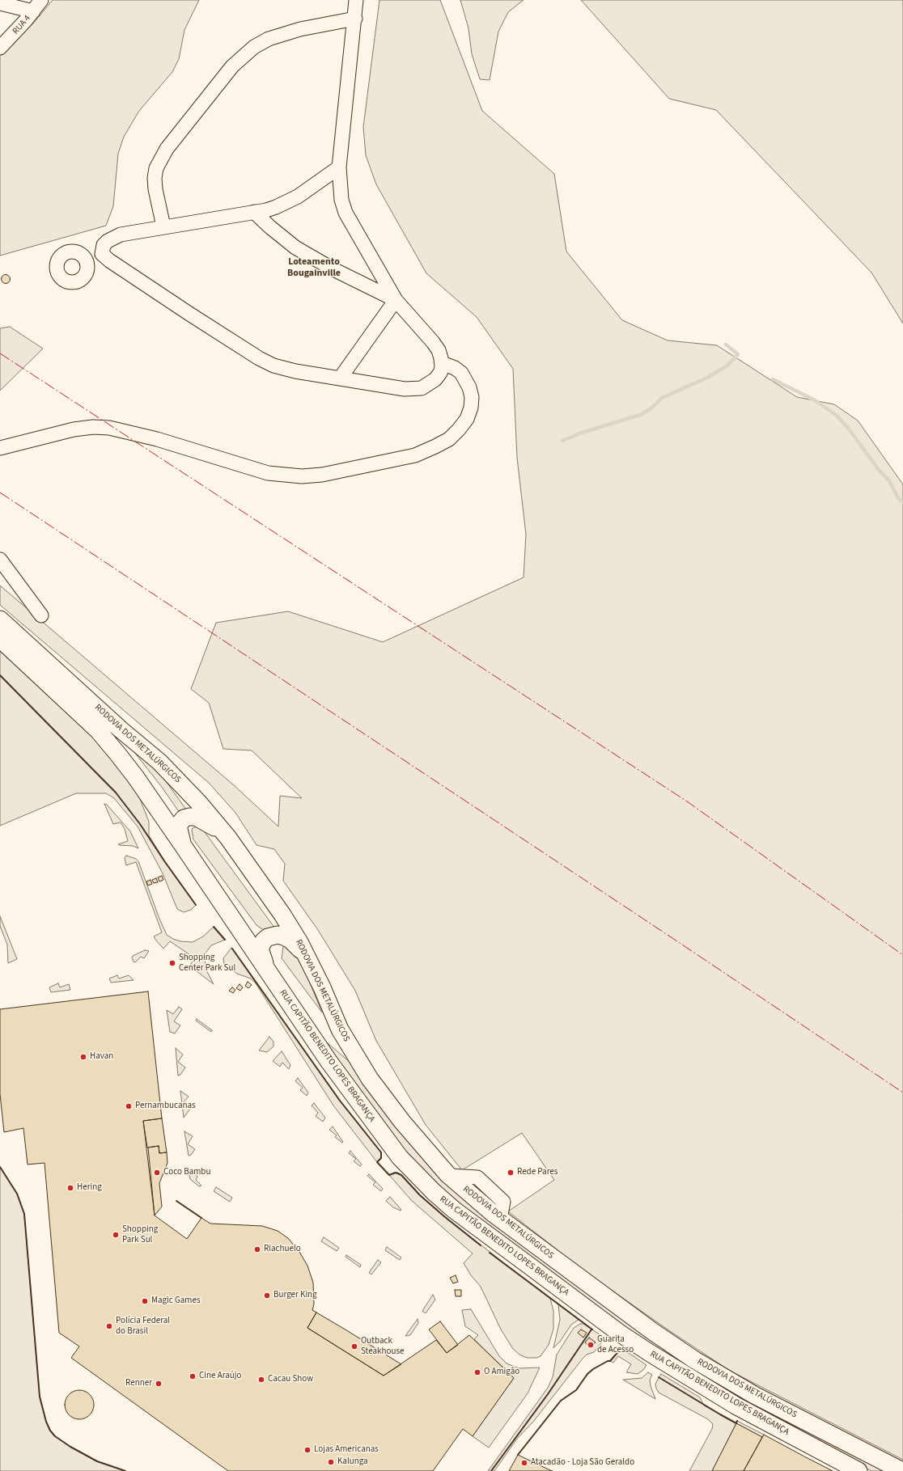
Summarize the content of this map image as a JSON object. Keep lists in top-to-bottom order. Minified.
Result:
{"streets":{"main road":["RODOVIA DOS METALÚRGICOS","RUA CAPITÃO BENEDITO LOPES BRAGANÇA"],"street":["RUA 4"]},"crossings":[["RODOVIA DOS METALÚRGICOS","RUA CAPITÃO BENEDITO LOPES BRAGANÇA"]],"districts":["Loteamento Bougainville"],"places":["Shopping Center Park Sul","Havan","Pernambucanas","Coco Bambu","Rede Pares","Hering","Shopping Park Sul","Riachuelo","Burger King","Magic Games","Polícia Federal do Brasil","Guarita de Acesso","Outback Steakhouse","O Amigão","Cine Araújo","Cacau Show","Renner","Lojas Americanas","Kalunga","Atacadão - Loja São Geraldo"]}
